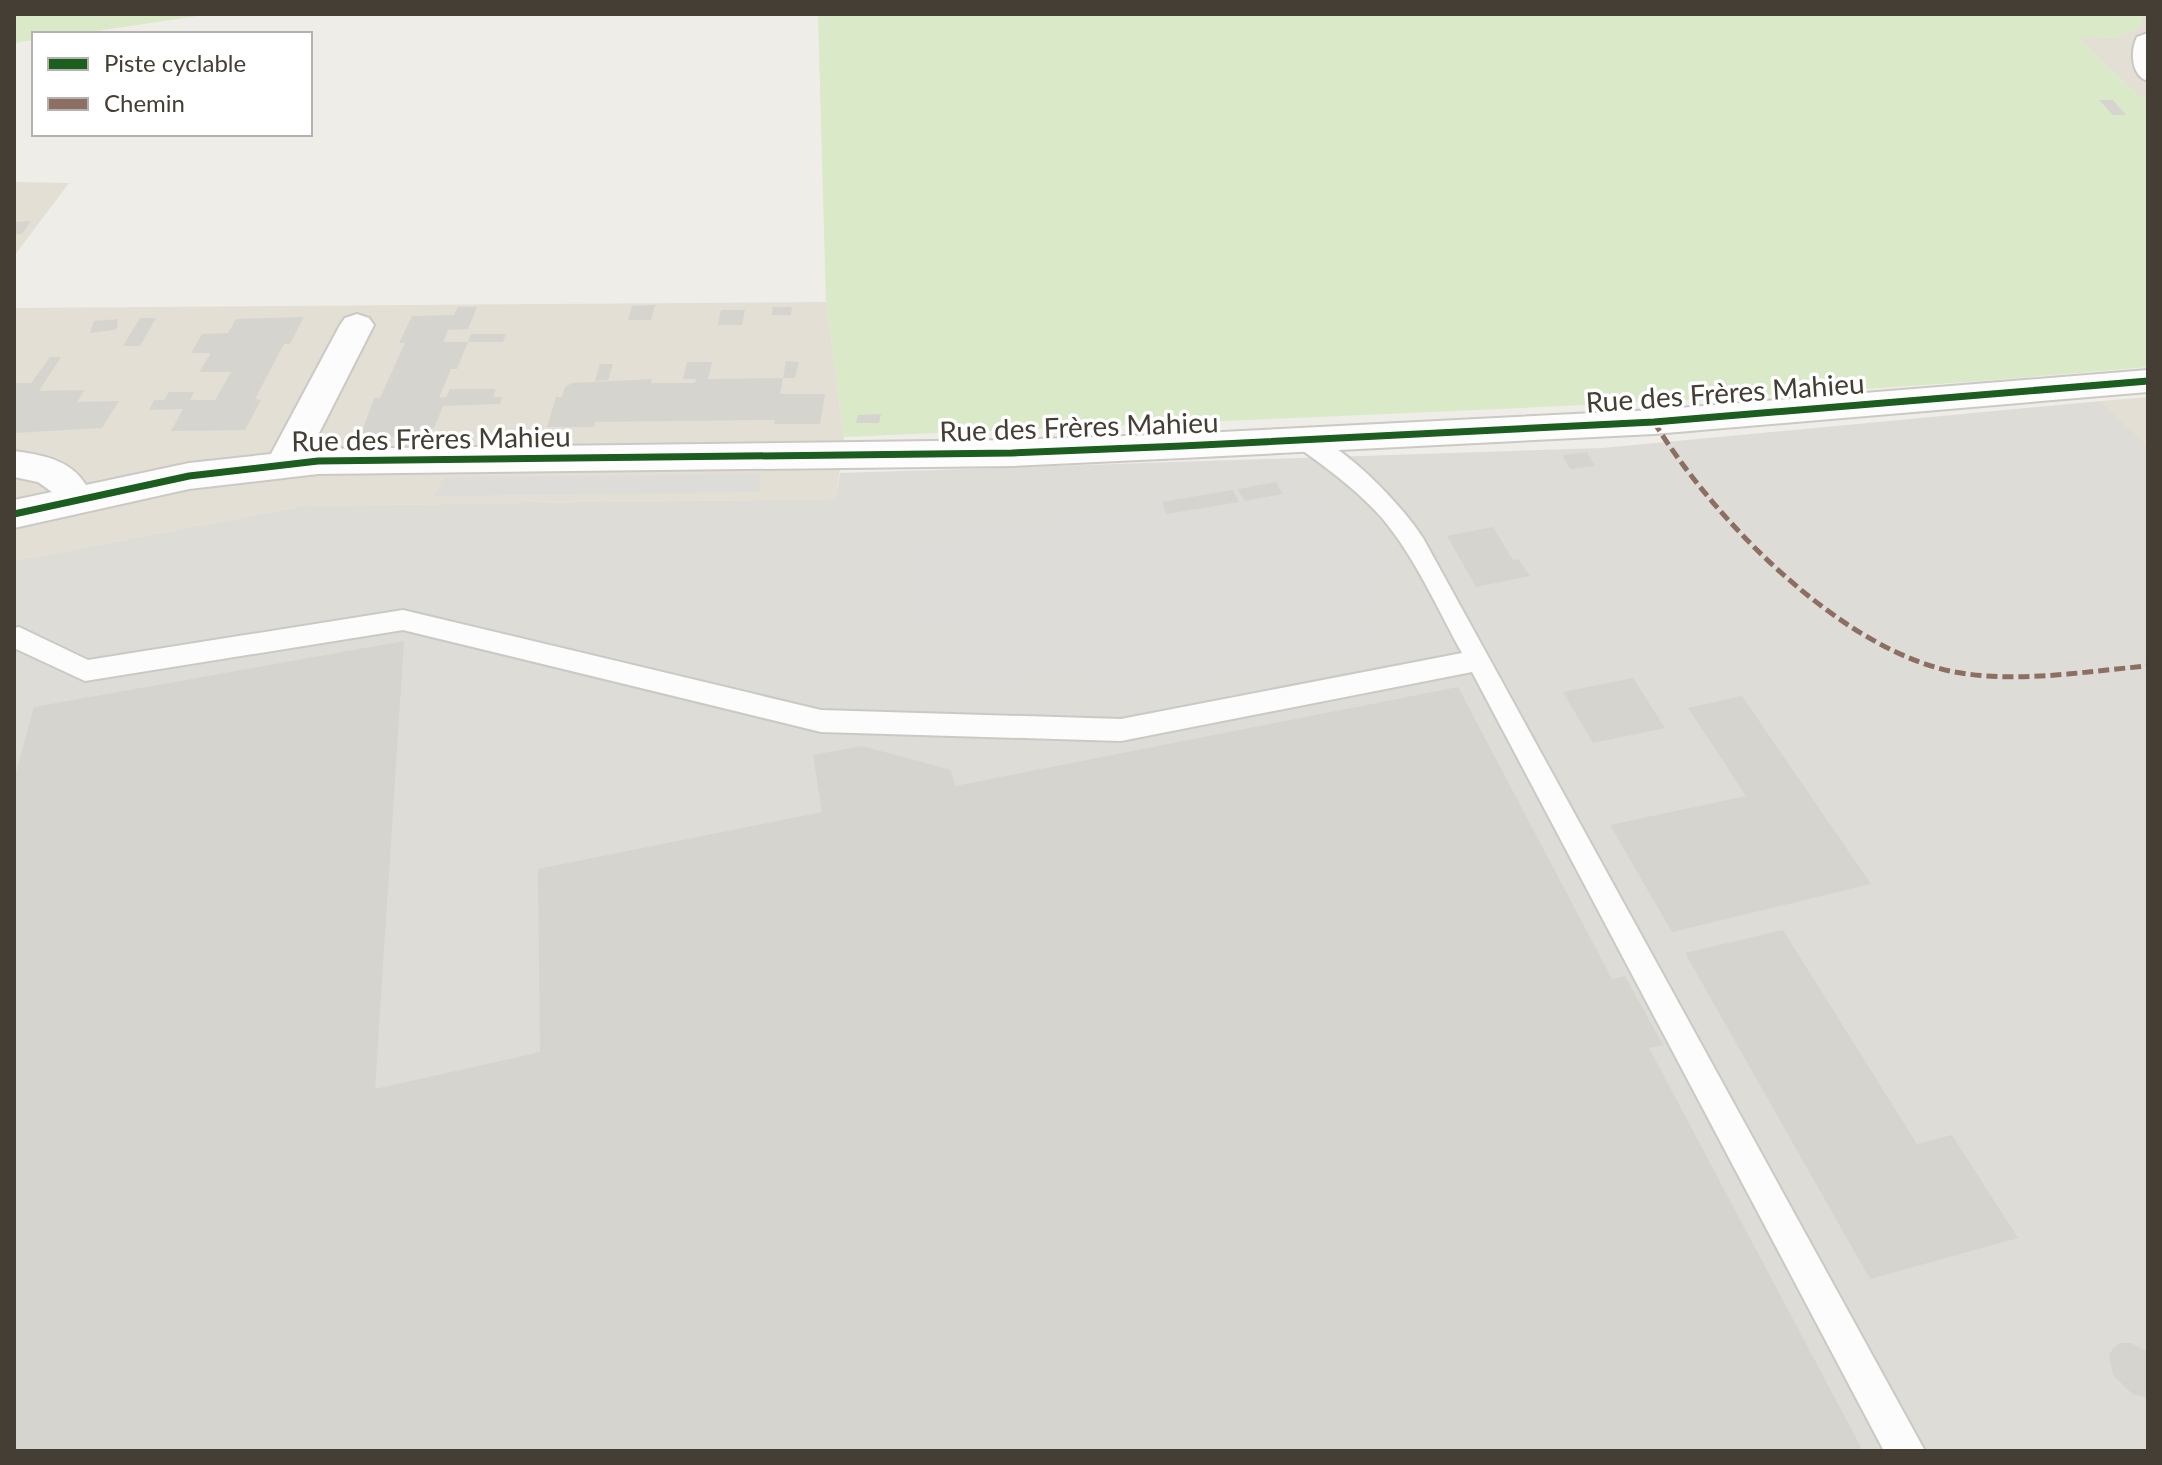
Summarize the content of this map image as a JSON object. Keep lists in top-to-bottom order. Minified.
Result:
{"streets":{"street":["Rue des Frères Mahieu"]},"legend":["Piste cyclable","Chemin"]}
